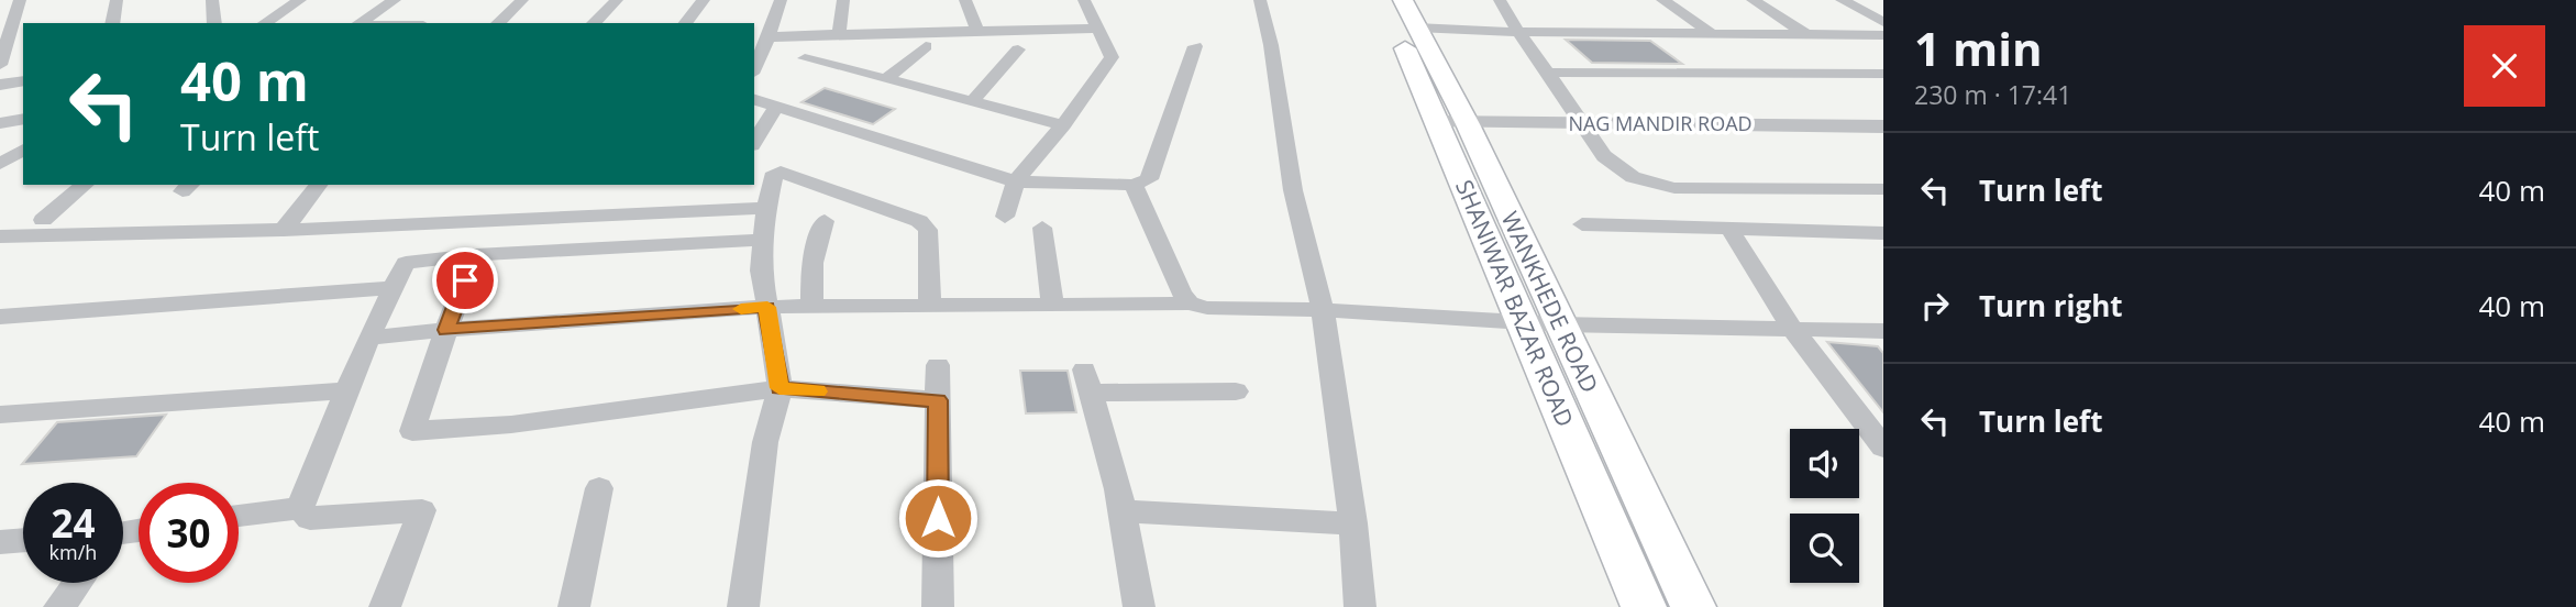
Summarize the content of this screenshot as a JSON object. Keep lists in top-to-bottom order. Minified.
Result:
{"streets":{"main road":["WANKHEDE ROAD","SHANIWAR BAZAR ROAD"],"street":["NAG MANDIR ROAD"]},"crossings":[["NAG MANDIR ROAD","WANKHEDE ROAD"],["NAG MANDIR ROAD","SHANIWAR BAZAR ROAD"],["WANKHEDE ROAD","SHANIWAR BAZAR ROAD"]],"page":{"heading":["1 min","230 m · 17:41"],"turn":["40 m","Turn left"],"list":[{"name":"Turn left","value":"40 m"},{"name":"Turn right","value":"40 m"},{"name":"Turn left","value":"40 m"}],"speed":"24 km/h","limit":"30"}}
